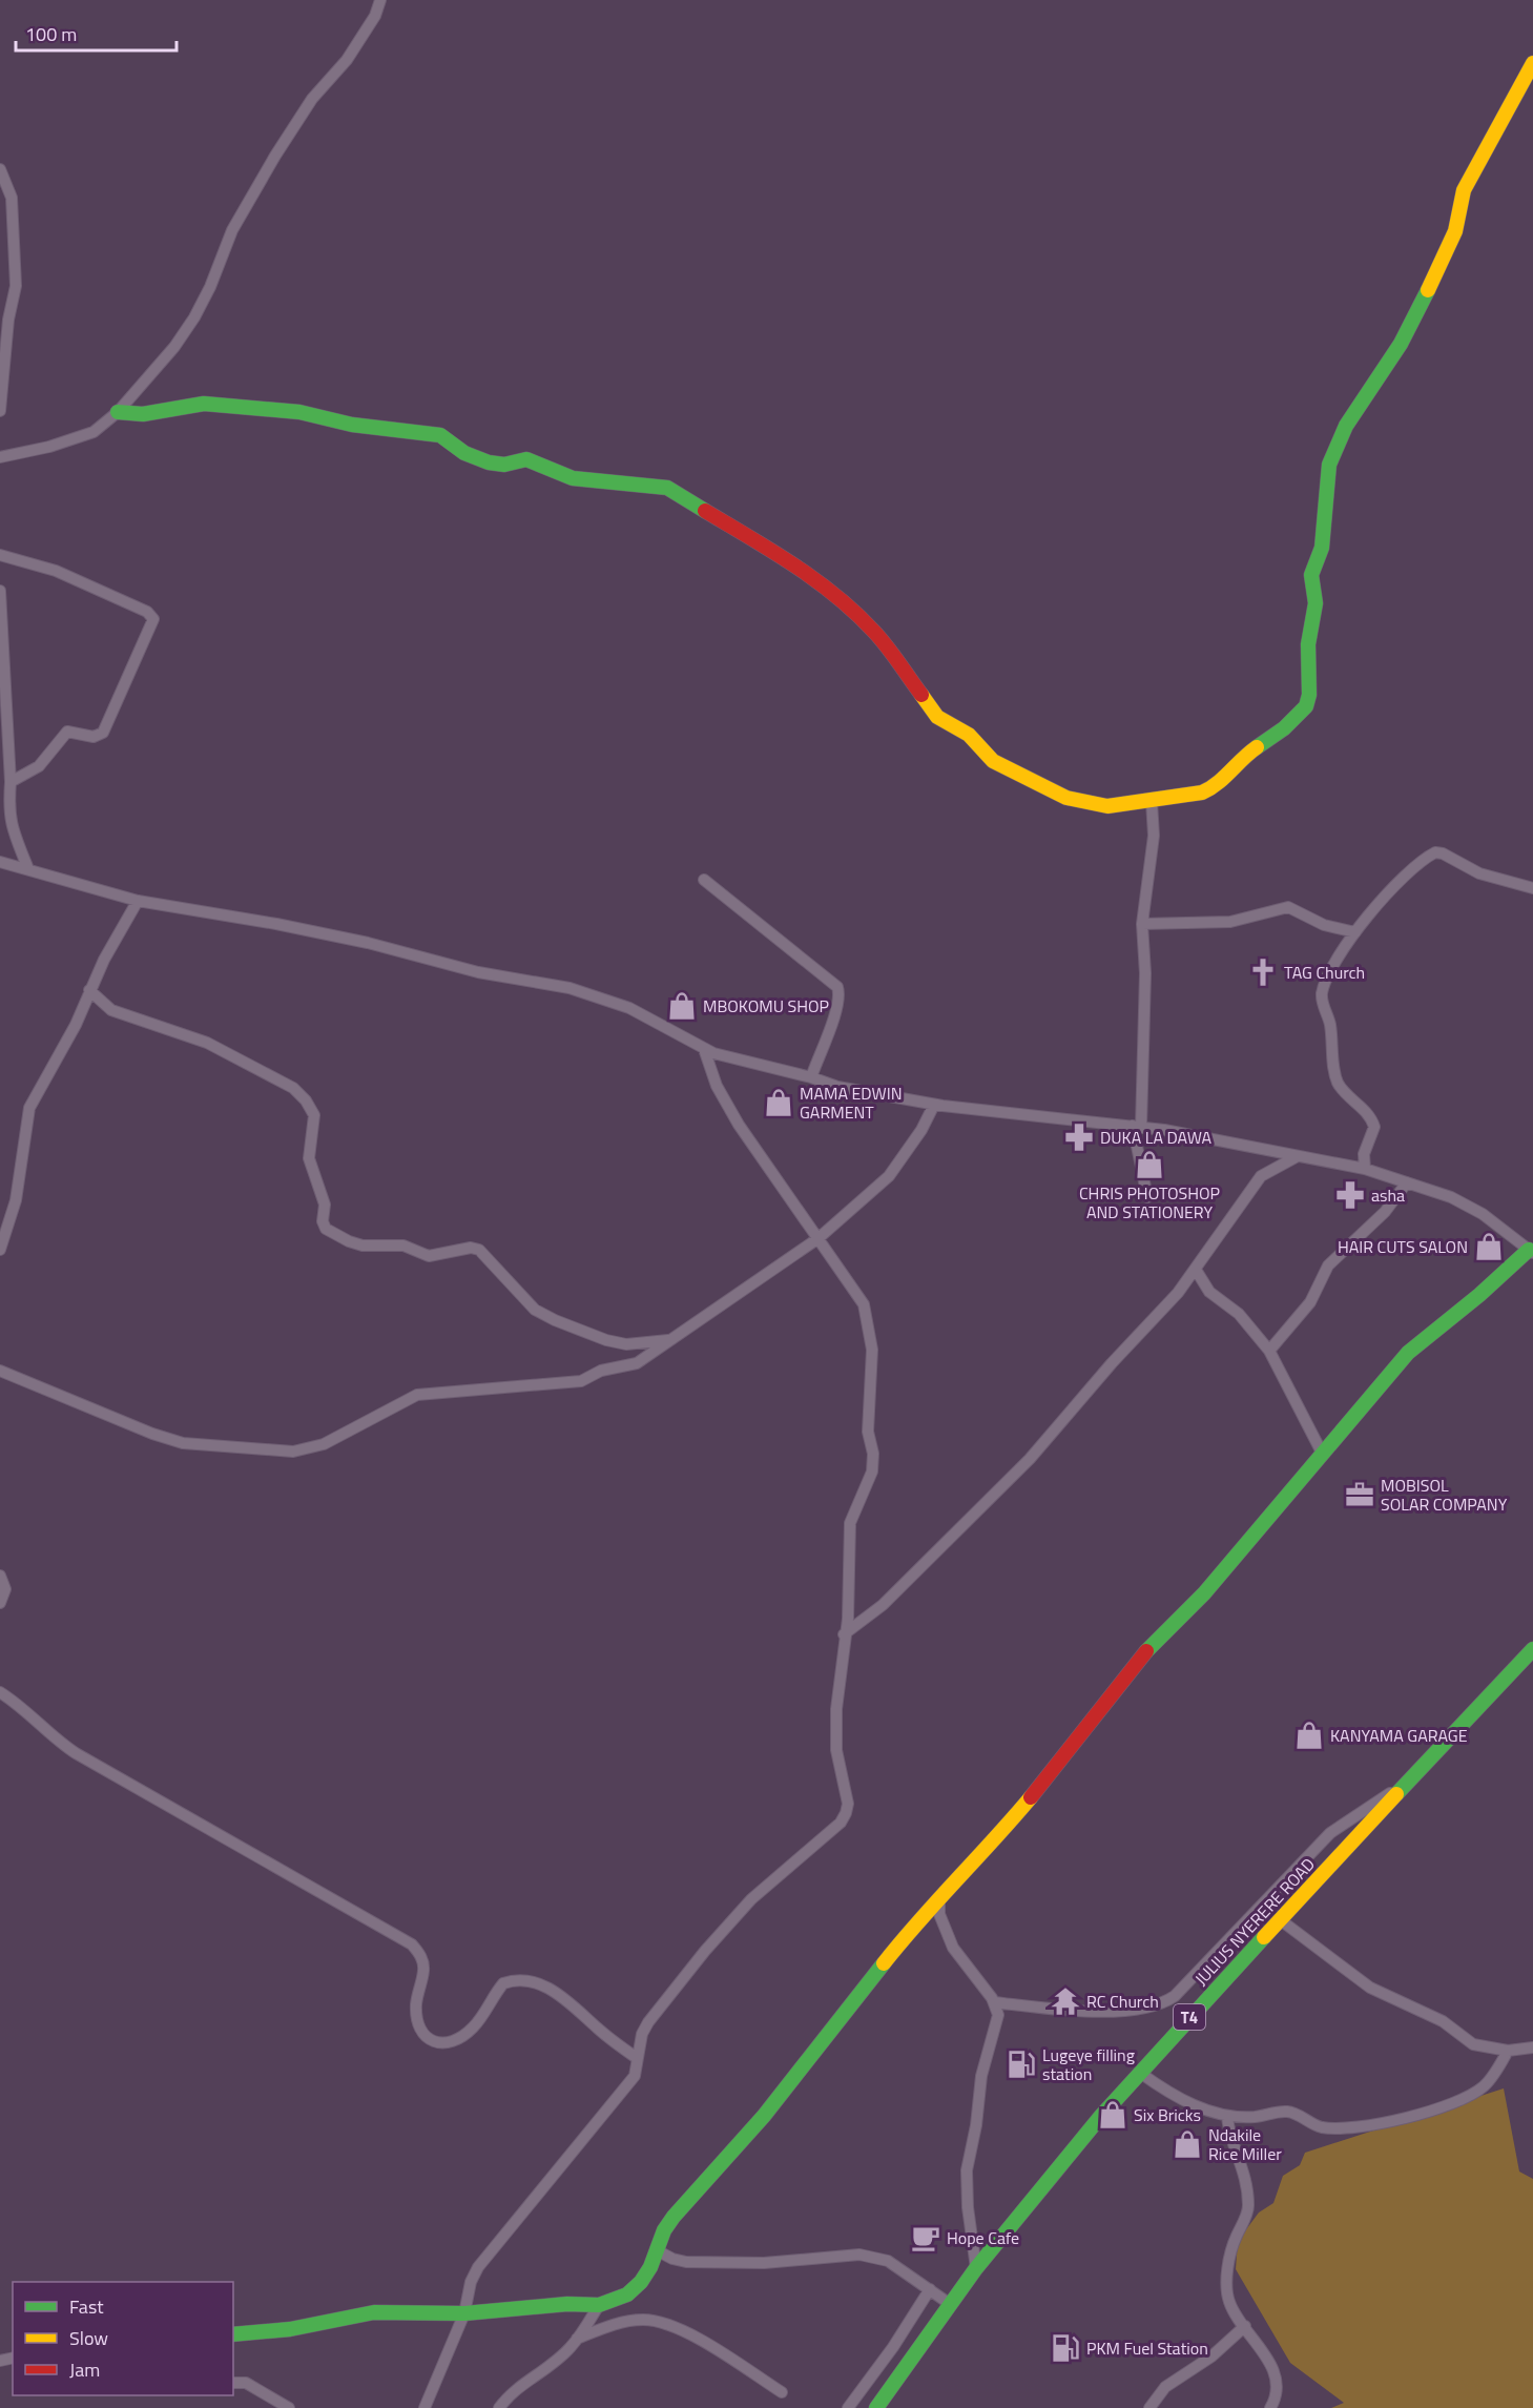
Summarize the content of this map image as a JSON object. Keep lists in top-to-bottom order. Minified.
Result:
{"streets":{"main road":["JULIUS NYERERE ROAD","T4"]},"places":{"church":["TAG Church"],"shop":["MBOKOMU SHOP","MAMA EDWIN GARMENT","CHRIS PHOTOSHOP AND STATIONERY","HAIR CUTS SALON","KANYAMA GARAGE","Six Bricks","Ndakile Rice Miller"],"pharmacy":["DUKA LA DAWA","asha"],"office":["MOBISOL SOLAR COMPANY"],"temple":["RC Church"],"fuel station":["Lugeye filling station","PKM Fuel Station"],"cafe":["Hope Cafe"]},"legend":["Fast","Slow","Jam"],"scale_bar":"100 m"}
